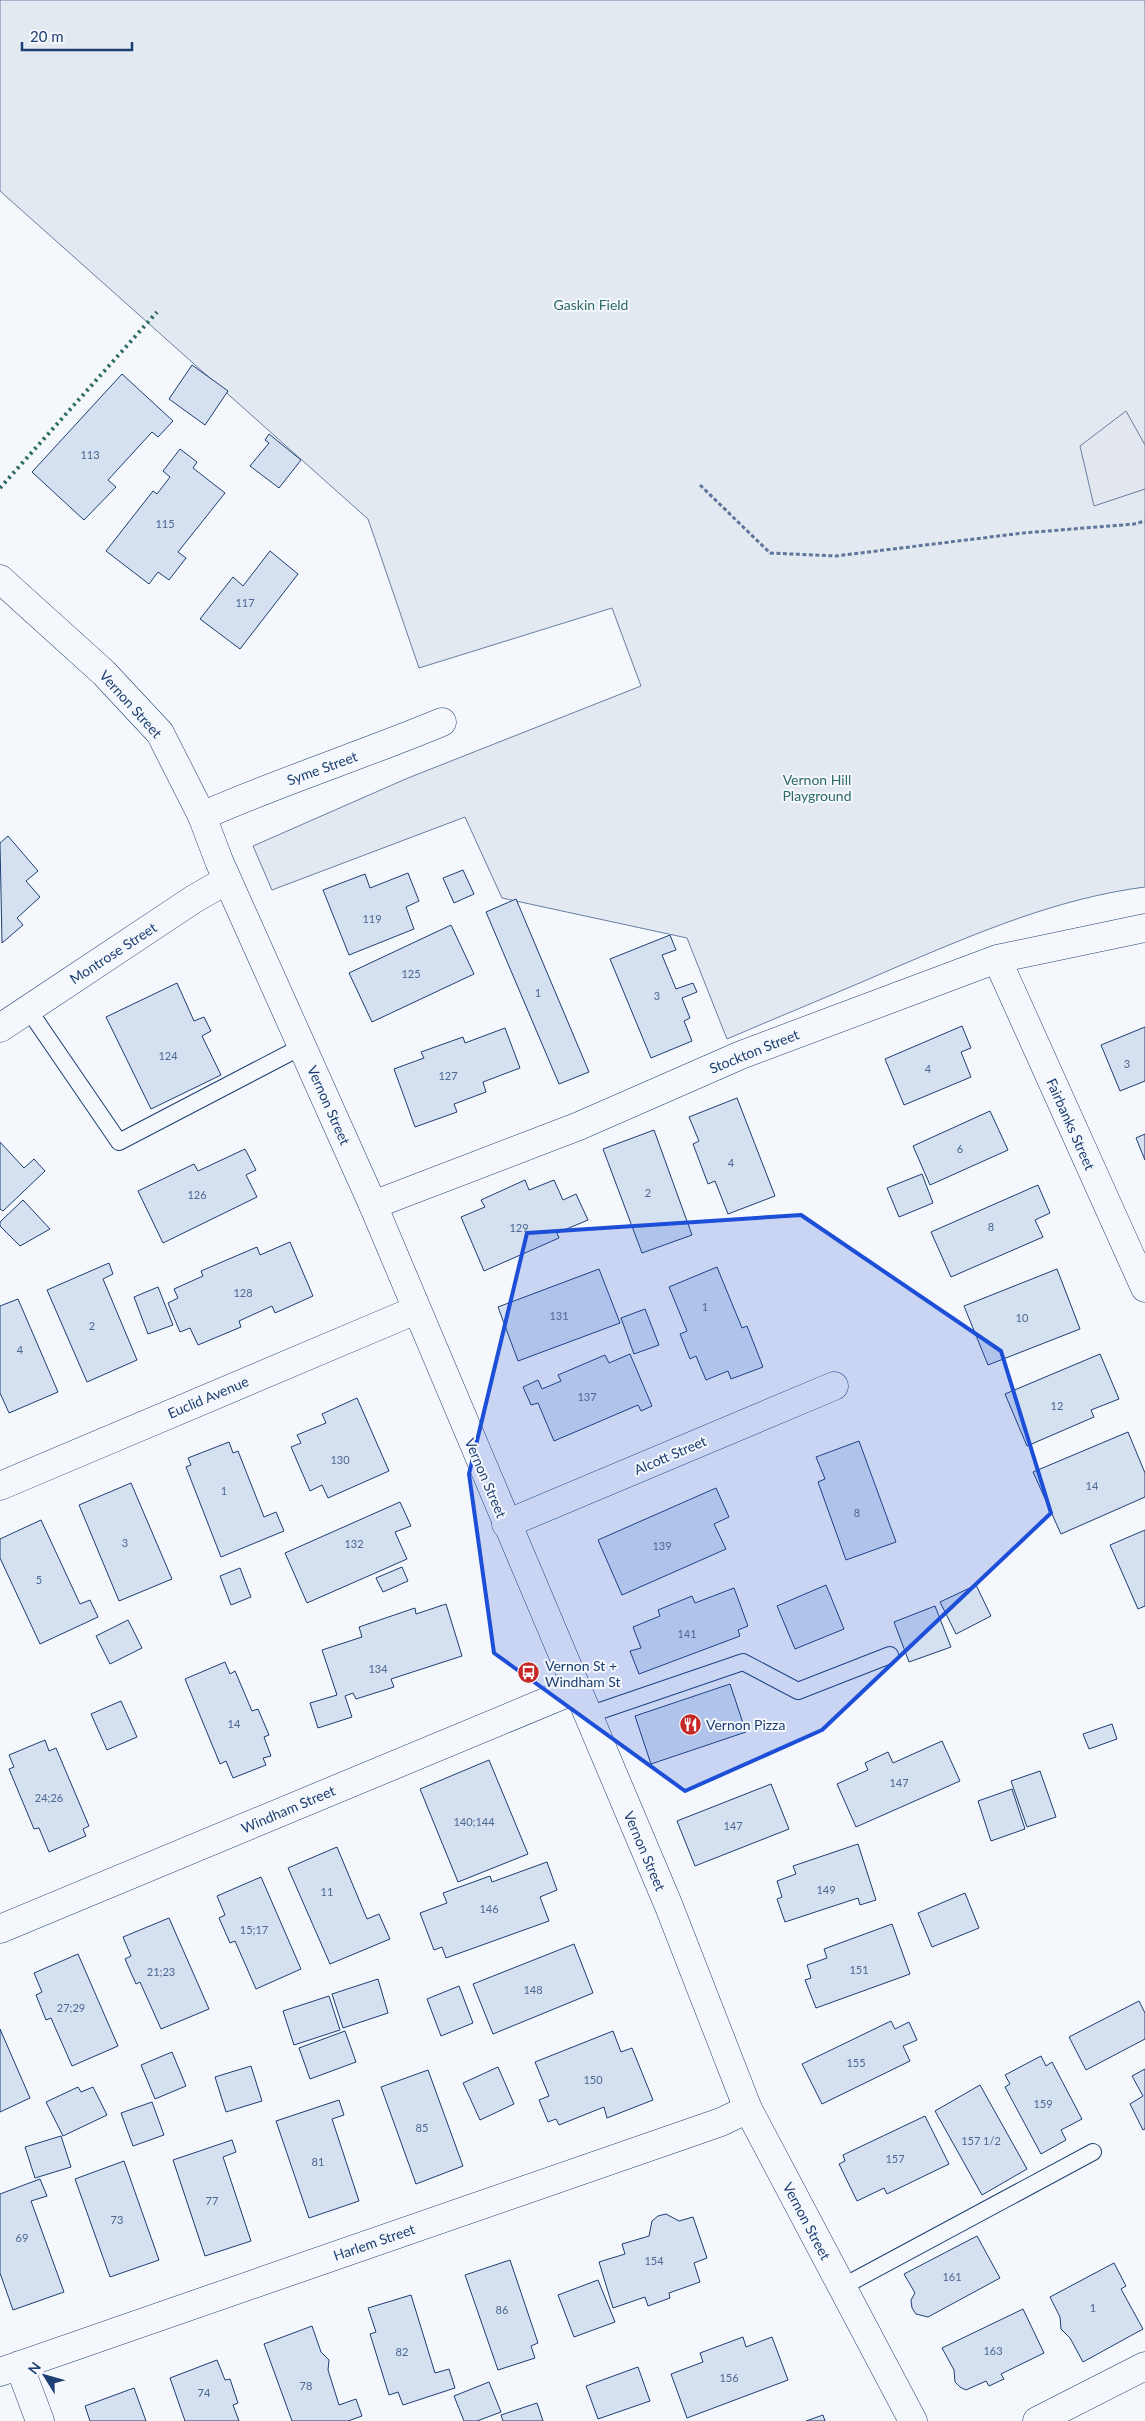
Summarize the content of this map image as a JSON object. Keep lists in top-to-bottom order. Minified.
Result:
{"streets":{"street":["Vernon Street","Syme Street","Montrose Street","Stockton Street","Fairbanks Street","Euclid Avenue","Alcott Street","Windham Street","Harlem Street"]},"crossings":[["Vernon Street","Syme Street"],["Vernon Street","Montrose Street"],["Vernon Street","Stockton Street"],["Vernon Street","Euclid Avenue"],["Vernon Street","Alcott Street"],["Vernon Street","Windham Street"],["Vernon Street","Harlem Street"],["Stockton Street","Fairbanks Street"]],"parks":["Gaskin Field","Vernon Hill Playground"],"places":{"bus stop":["Vernon St + Windham St"],"restaurant":["Vernon Pizza"]},"house_numbers":["113","115","117","119","125","1","3","124","3","4","127","6","4","2","126","8","129","128","1","131","10","2","4","137","12","130","14","1","8","3","132","139","5","141","134","14","147","24;26","140;144","147","149","11","146","15;17","151","21;23","148","27;29","155","150","159","85","157 1/2","157","81","77","73","69","154","161","1","86","163","82","156","78","74"],"scale_bar":"20 m","north":"top left"}
